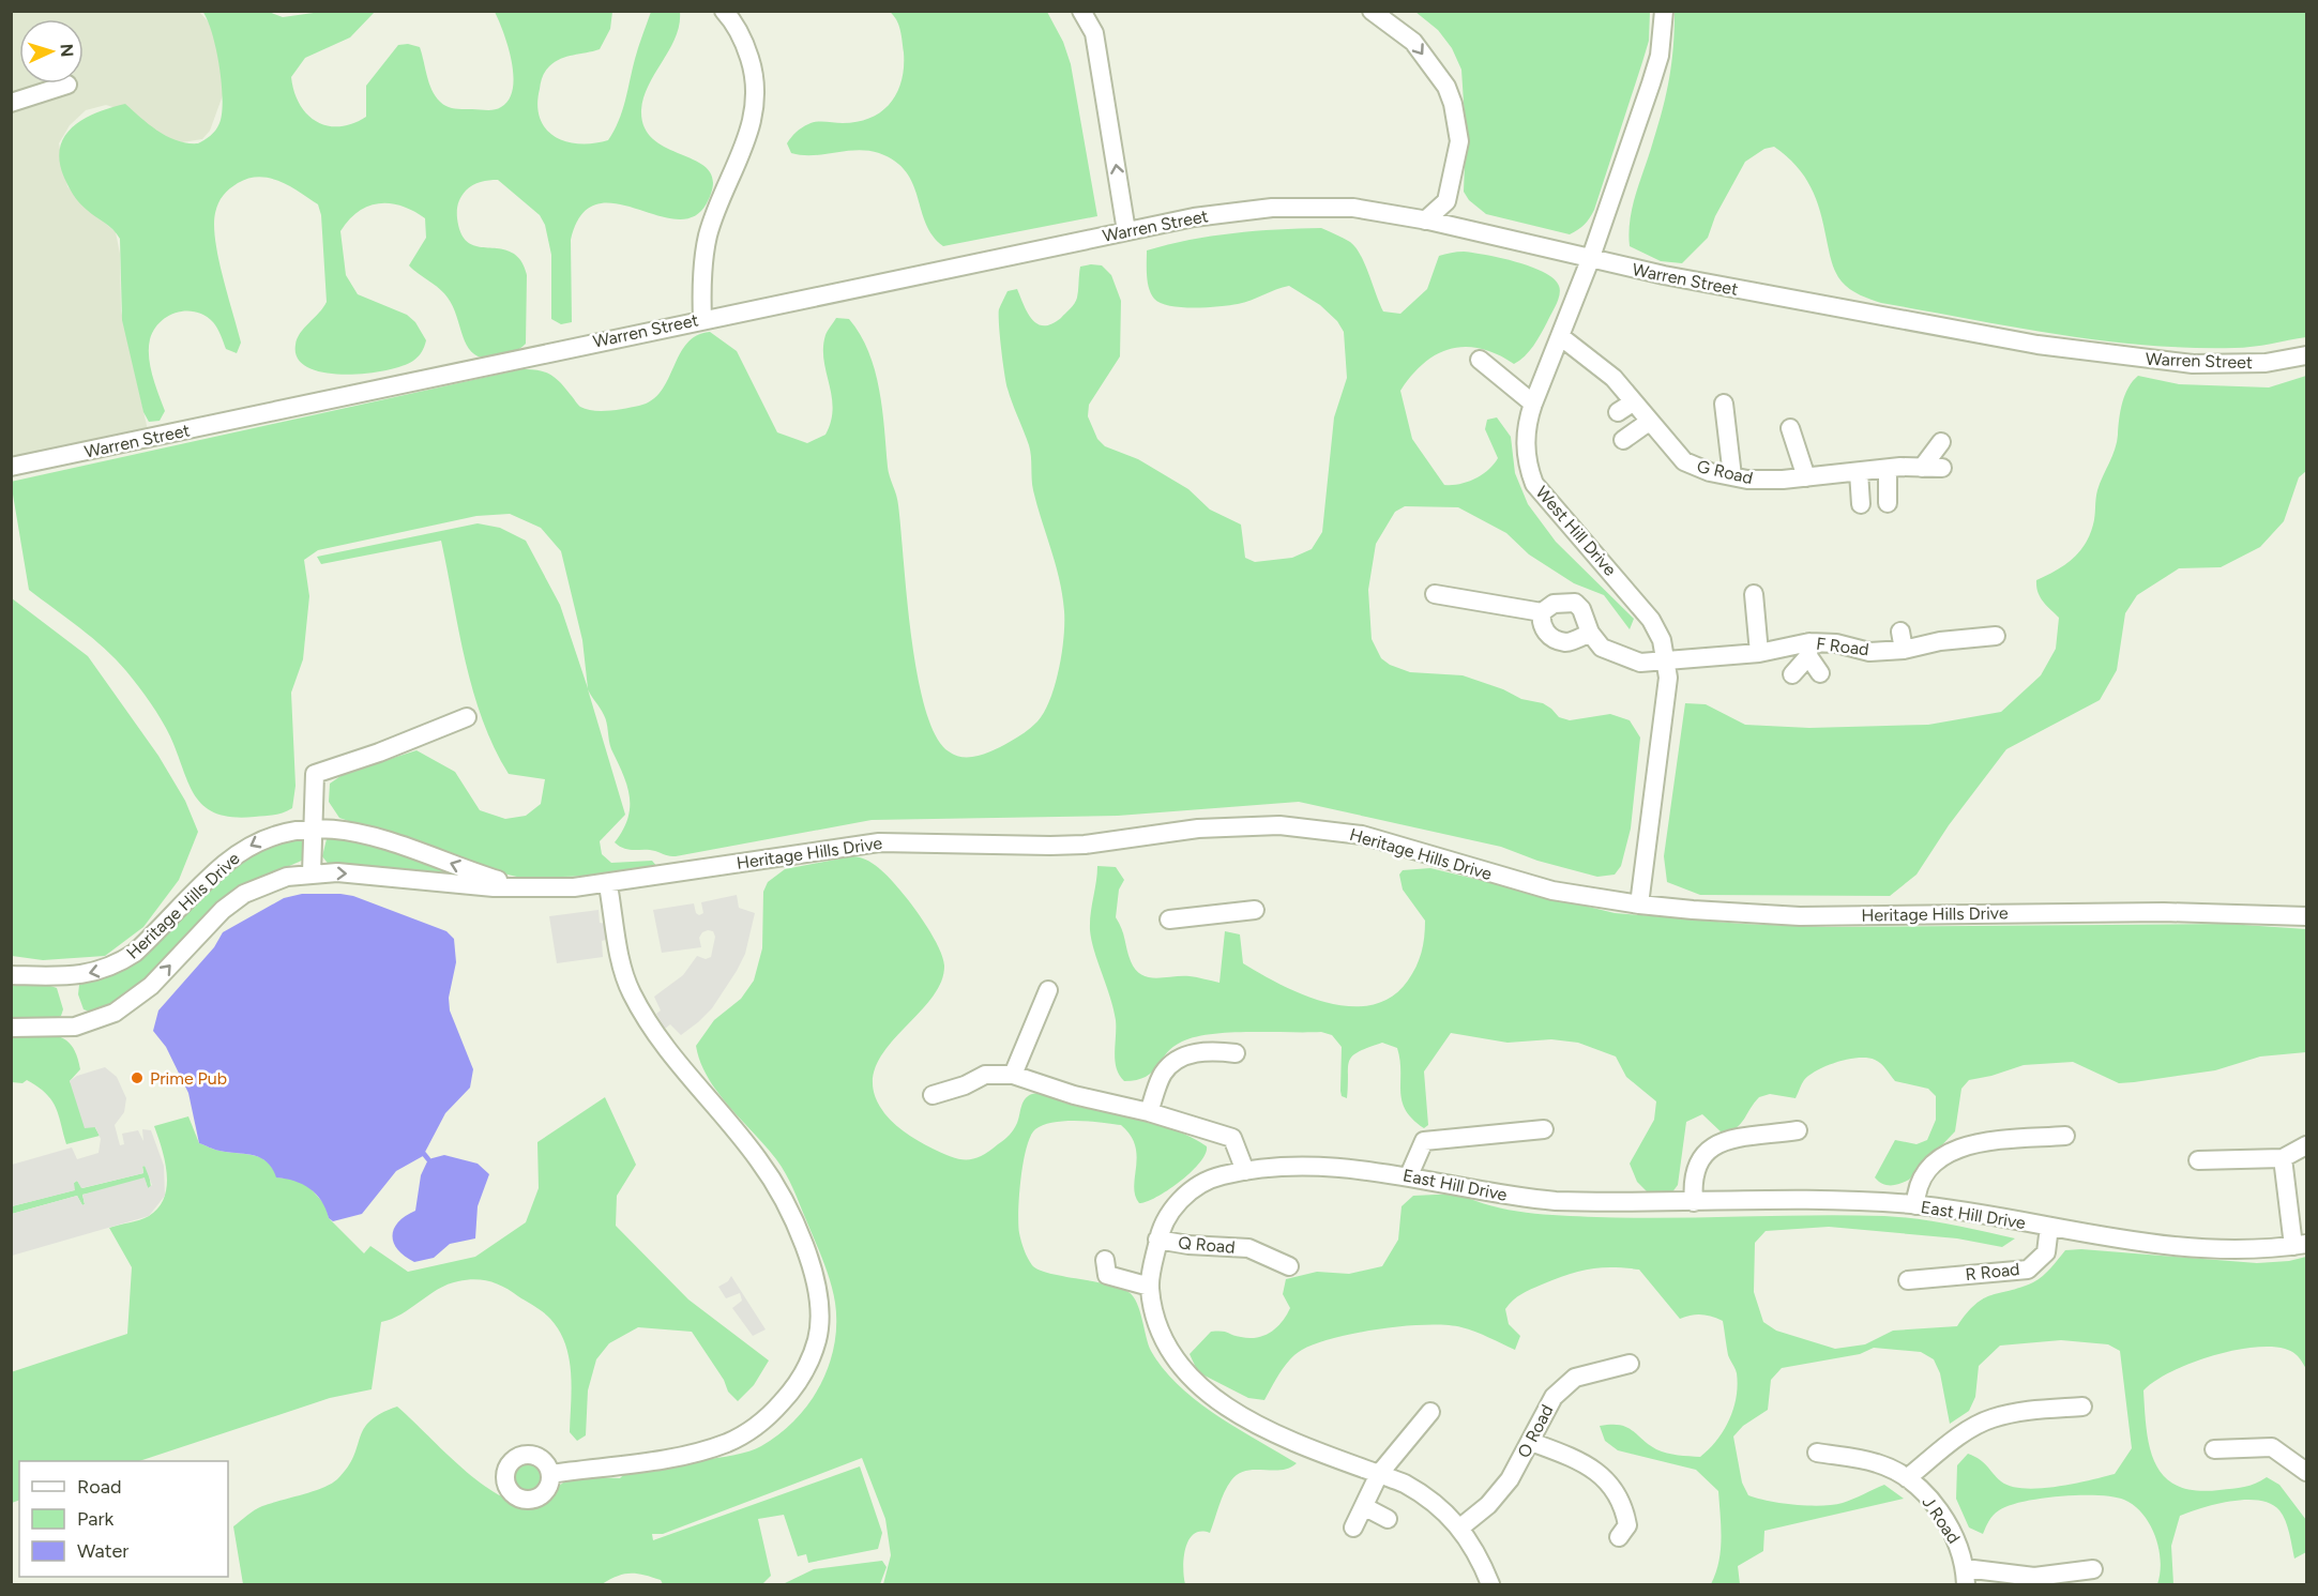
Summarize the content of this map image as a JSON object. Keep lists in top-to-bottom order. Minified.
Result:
{"streets":{"street":["Warren Street","G Road","West Hill Drive","F Road","Heritage Hills Drive","East Hill Drive","Q Road","R Road","O Road","J Road"]},"crossings":[["Warren Street","West Hill Drive"],["G Road","West Hill Drive"],["West Hill Drive","F Road"],["West Hill Drive","Heritage Hills Drive"],["East Hill Drive","Q Road"],["East Hill Drive","R Road"],["East Hill Drive","O Road"]],"places":["Prime Pub"],"legend":["Road","Park","Water"],"north":"right"}
